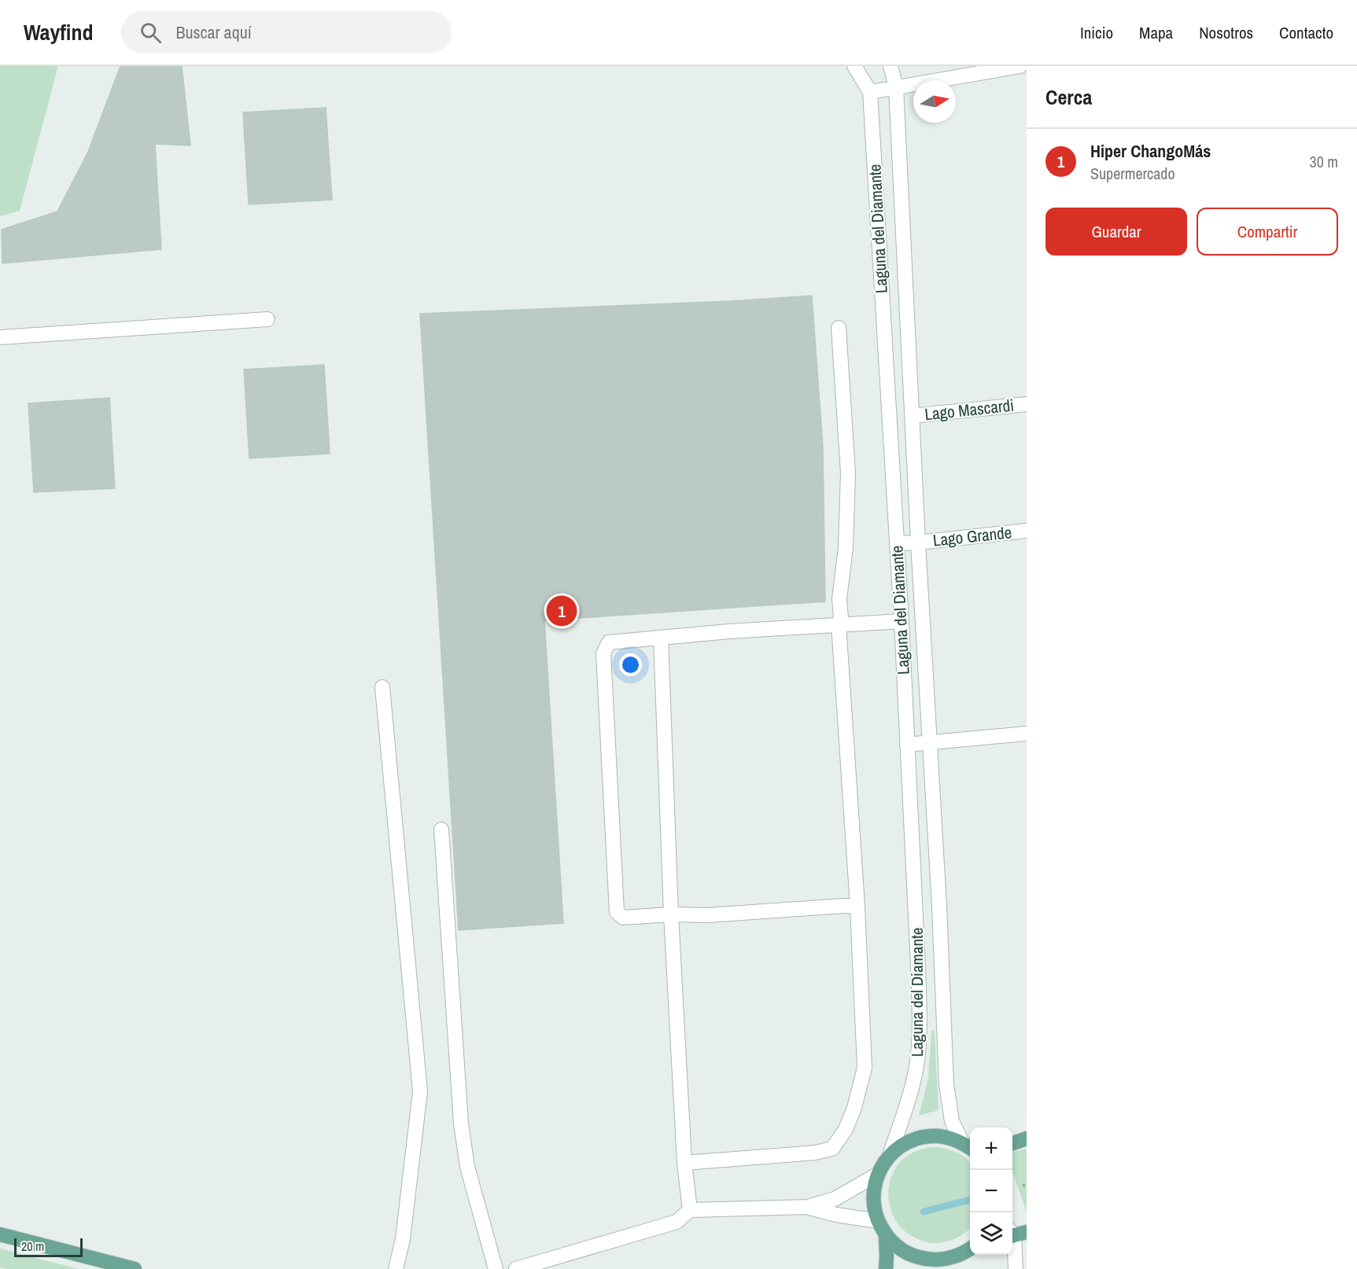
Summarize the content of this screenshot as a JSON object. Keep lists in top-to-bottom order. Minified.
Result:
{"streets":{"street":["Laguna del Diamante","Lago Mascardi","Lago Grande"]},"crossings":[["Laguna del Diamante","Lago Mascardi"],["Laguna del Diamante","Lago Grande"]],"scale_bar":"20 m","north":"right","page":{"header":"Wayfind","search":"Buscar aquí","nav":["Inicio","Mapa","Nosotros","Contacto"],"heading":"Cerca","list":[{"mark":"1","name":"Hiper ChangoMás","note":"Supermercado","value":"30 m"}],"buttons":["Guardar","Compartir"],"pins":"1","map_buttons":["+","−"],"scale":"20 m"}}
